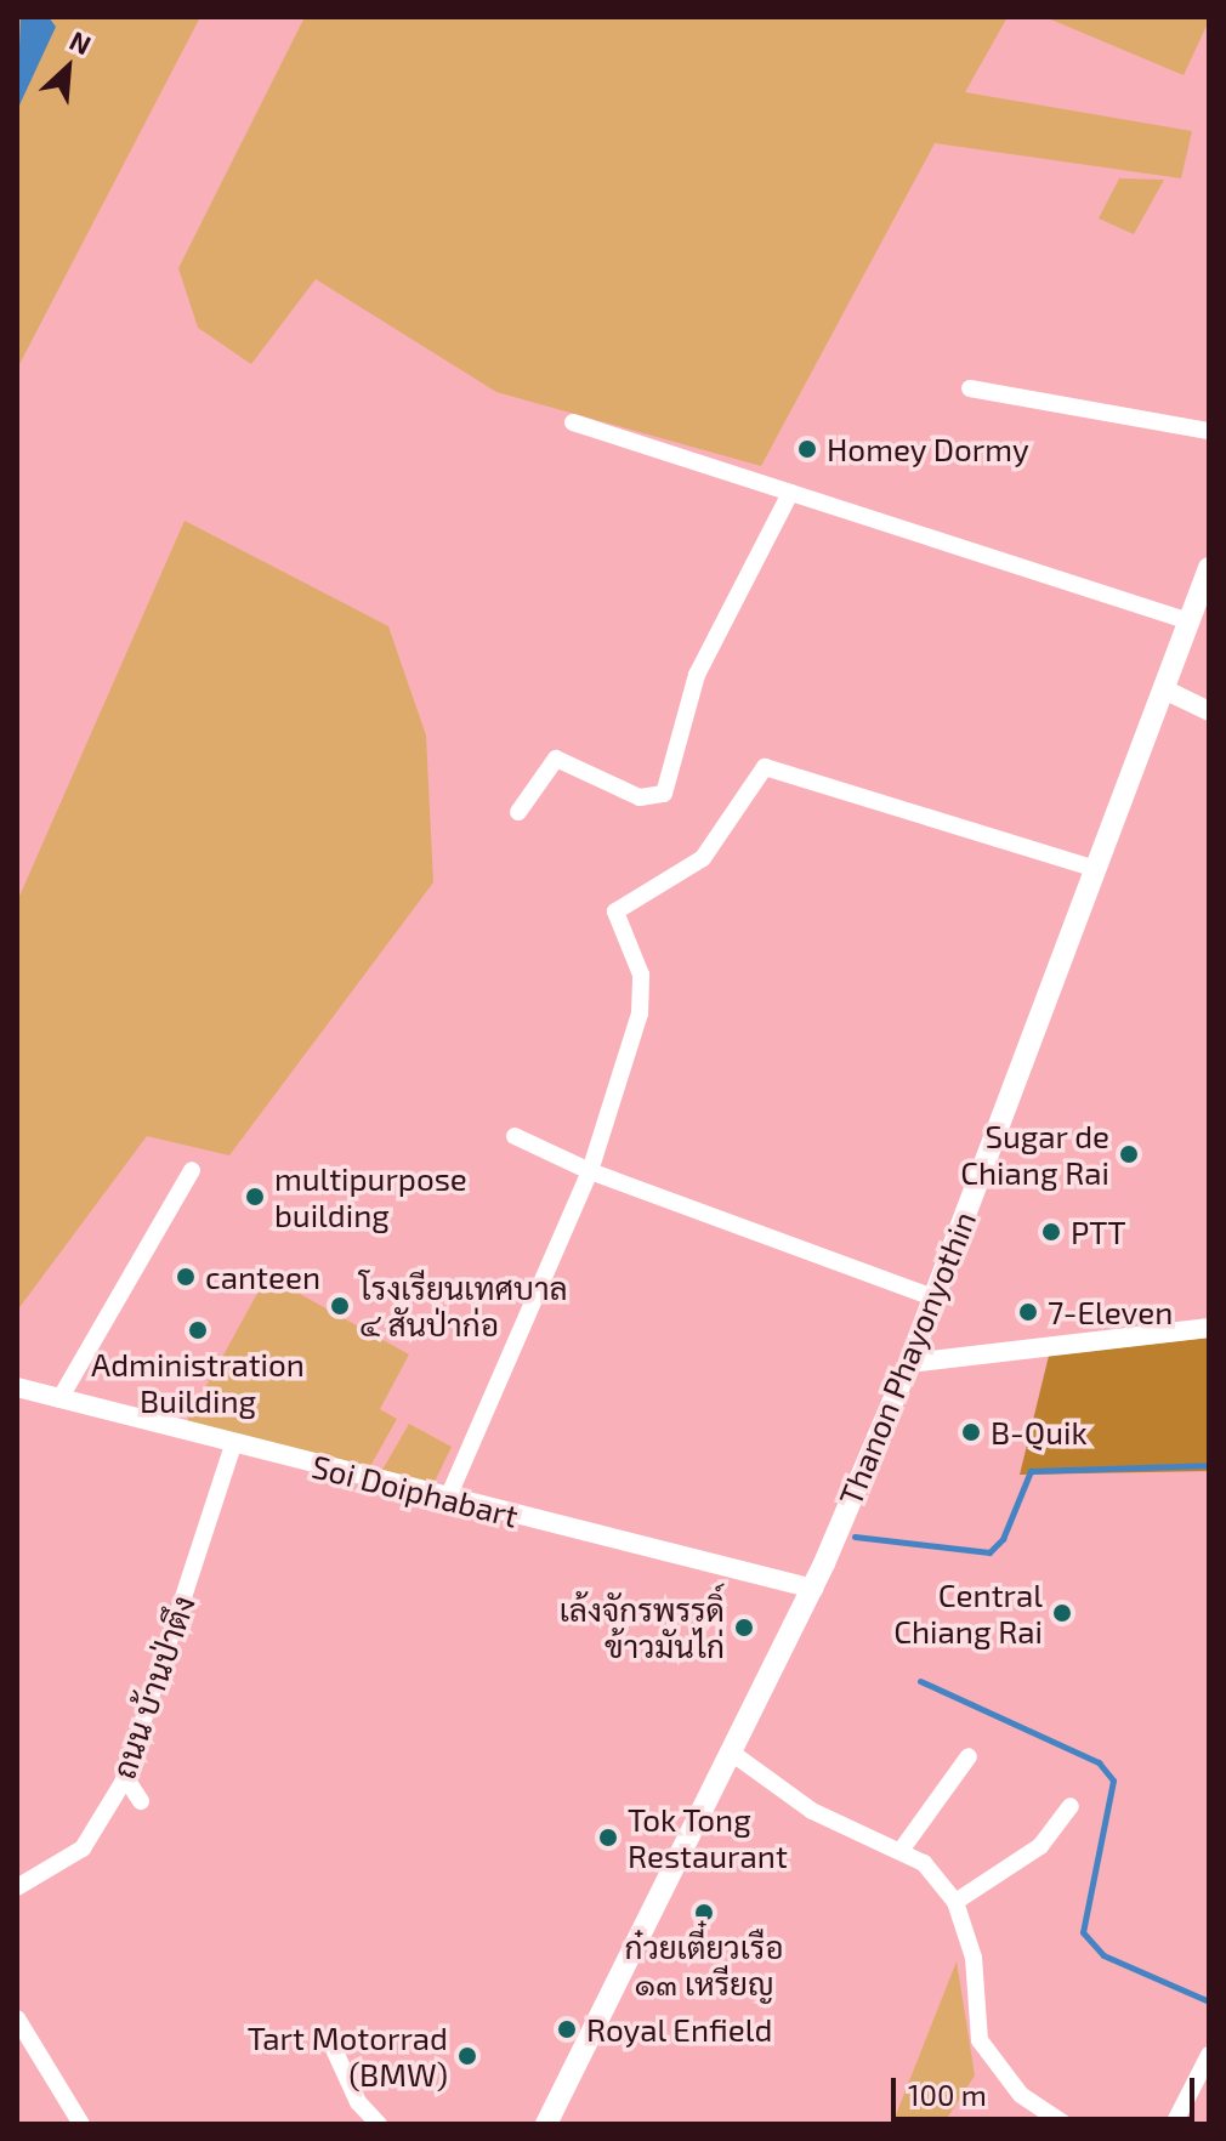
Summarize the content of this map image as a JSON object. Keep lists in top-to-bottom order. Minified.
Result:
{"streets":{"main road":["Thanon Phayonyothin"],"street":["Soi Doiphabart","ถนน บ้านป่าตึง"]},"crossings":[["Thanon Phayonyothin","Soi Doiphabart"],["Soi Doiphabart","ถนน บ้านป่าตึง"]],"places":["Homey Dormy","Sugar de Chiang Rai","multipurpose building","PTT","canteen","โรงเรียนเทศบาล ๔ สันป่าก่อ","7-Eleven","Administration Building","B-Quik","Central Chiang Rai","เล้งจักรพรรดิ์ ข้าวมันไก่","Tok Tong Restaurant","ก๋วยเตี๋ยวเรือ ๑๓ เหรียญ","Royal Enfield","Tart Motorrad (BMW)"],"scale_bar":"100 m","north":"top right"}
